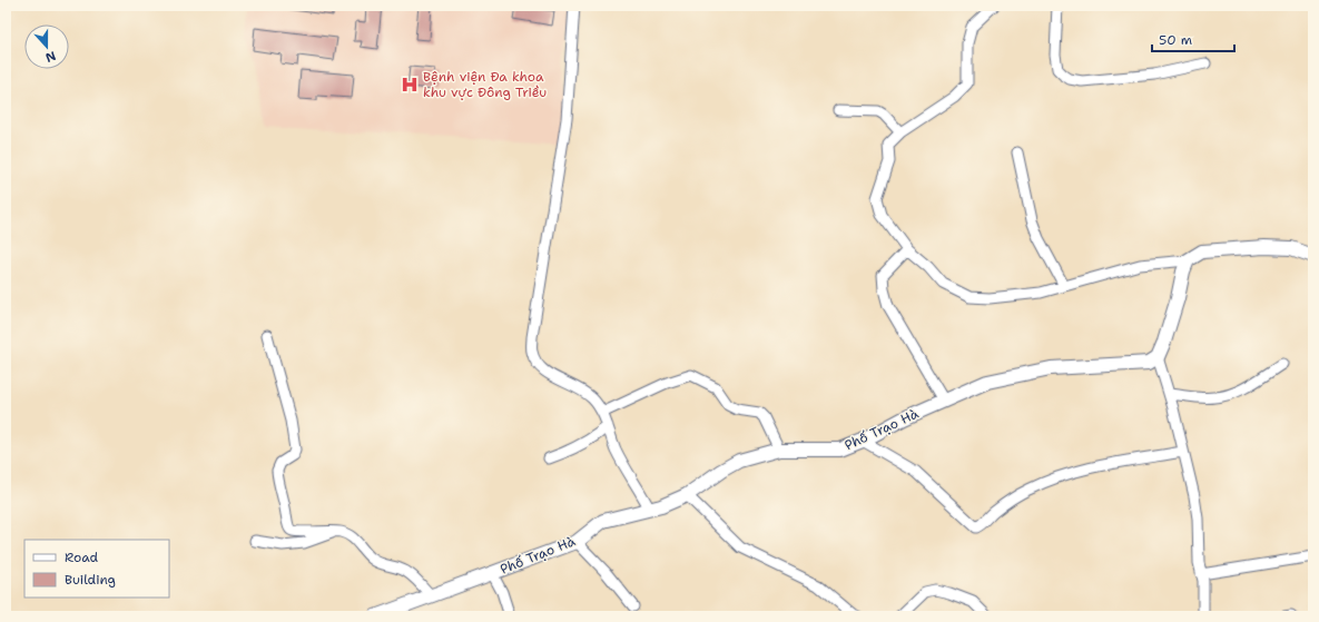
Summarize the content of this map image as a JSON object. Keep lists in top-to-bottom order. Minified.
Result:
{"streets":{"street":["Phố Trạo Hà"]},"places":{"hospital":["Bệnh viện Đa khoa khu vực Đông Triều"]},"legend":["Road","Building"],"scale_bar":"50 m","north":"bottom"}
